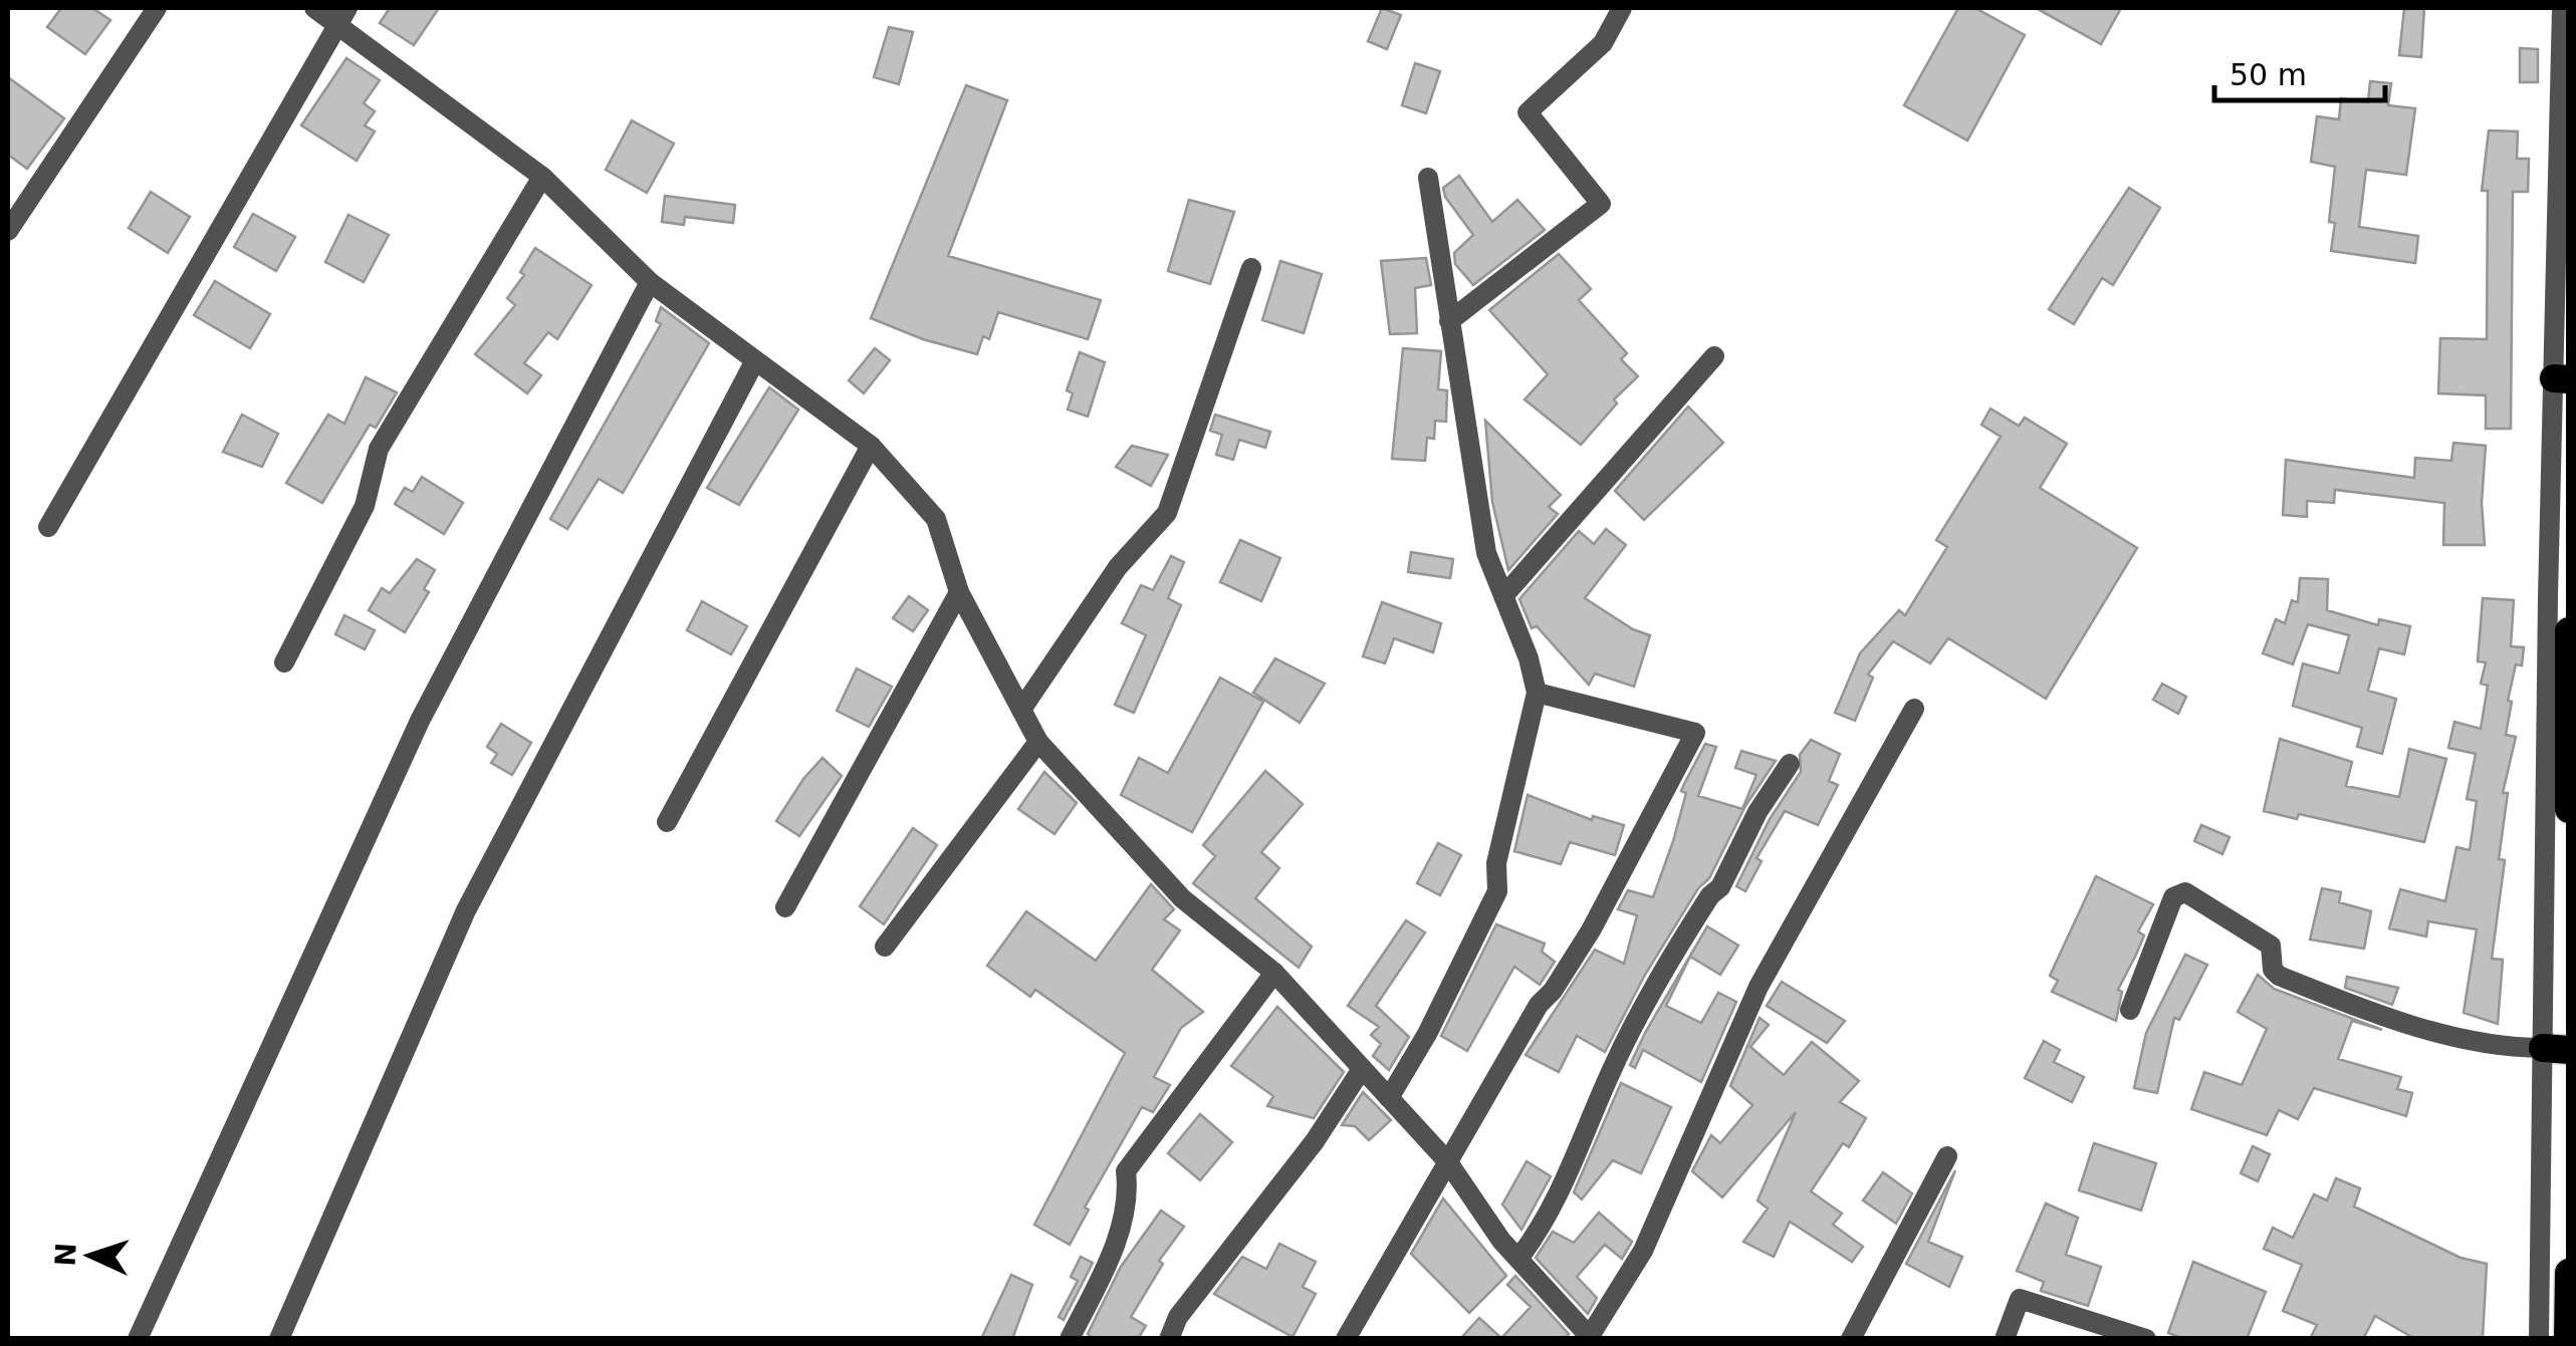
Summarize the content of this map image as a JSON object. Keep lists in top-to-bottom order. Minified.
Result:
{"scale_bar":"50 m","north":"left"}
